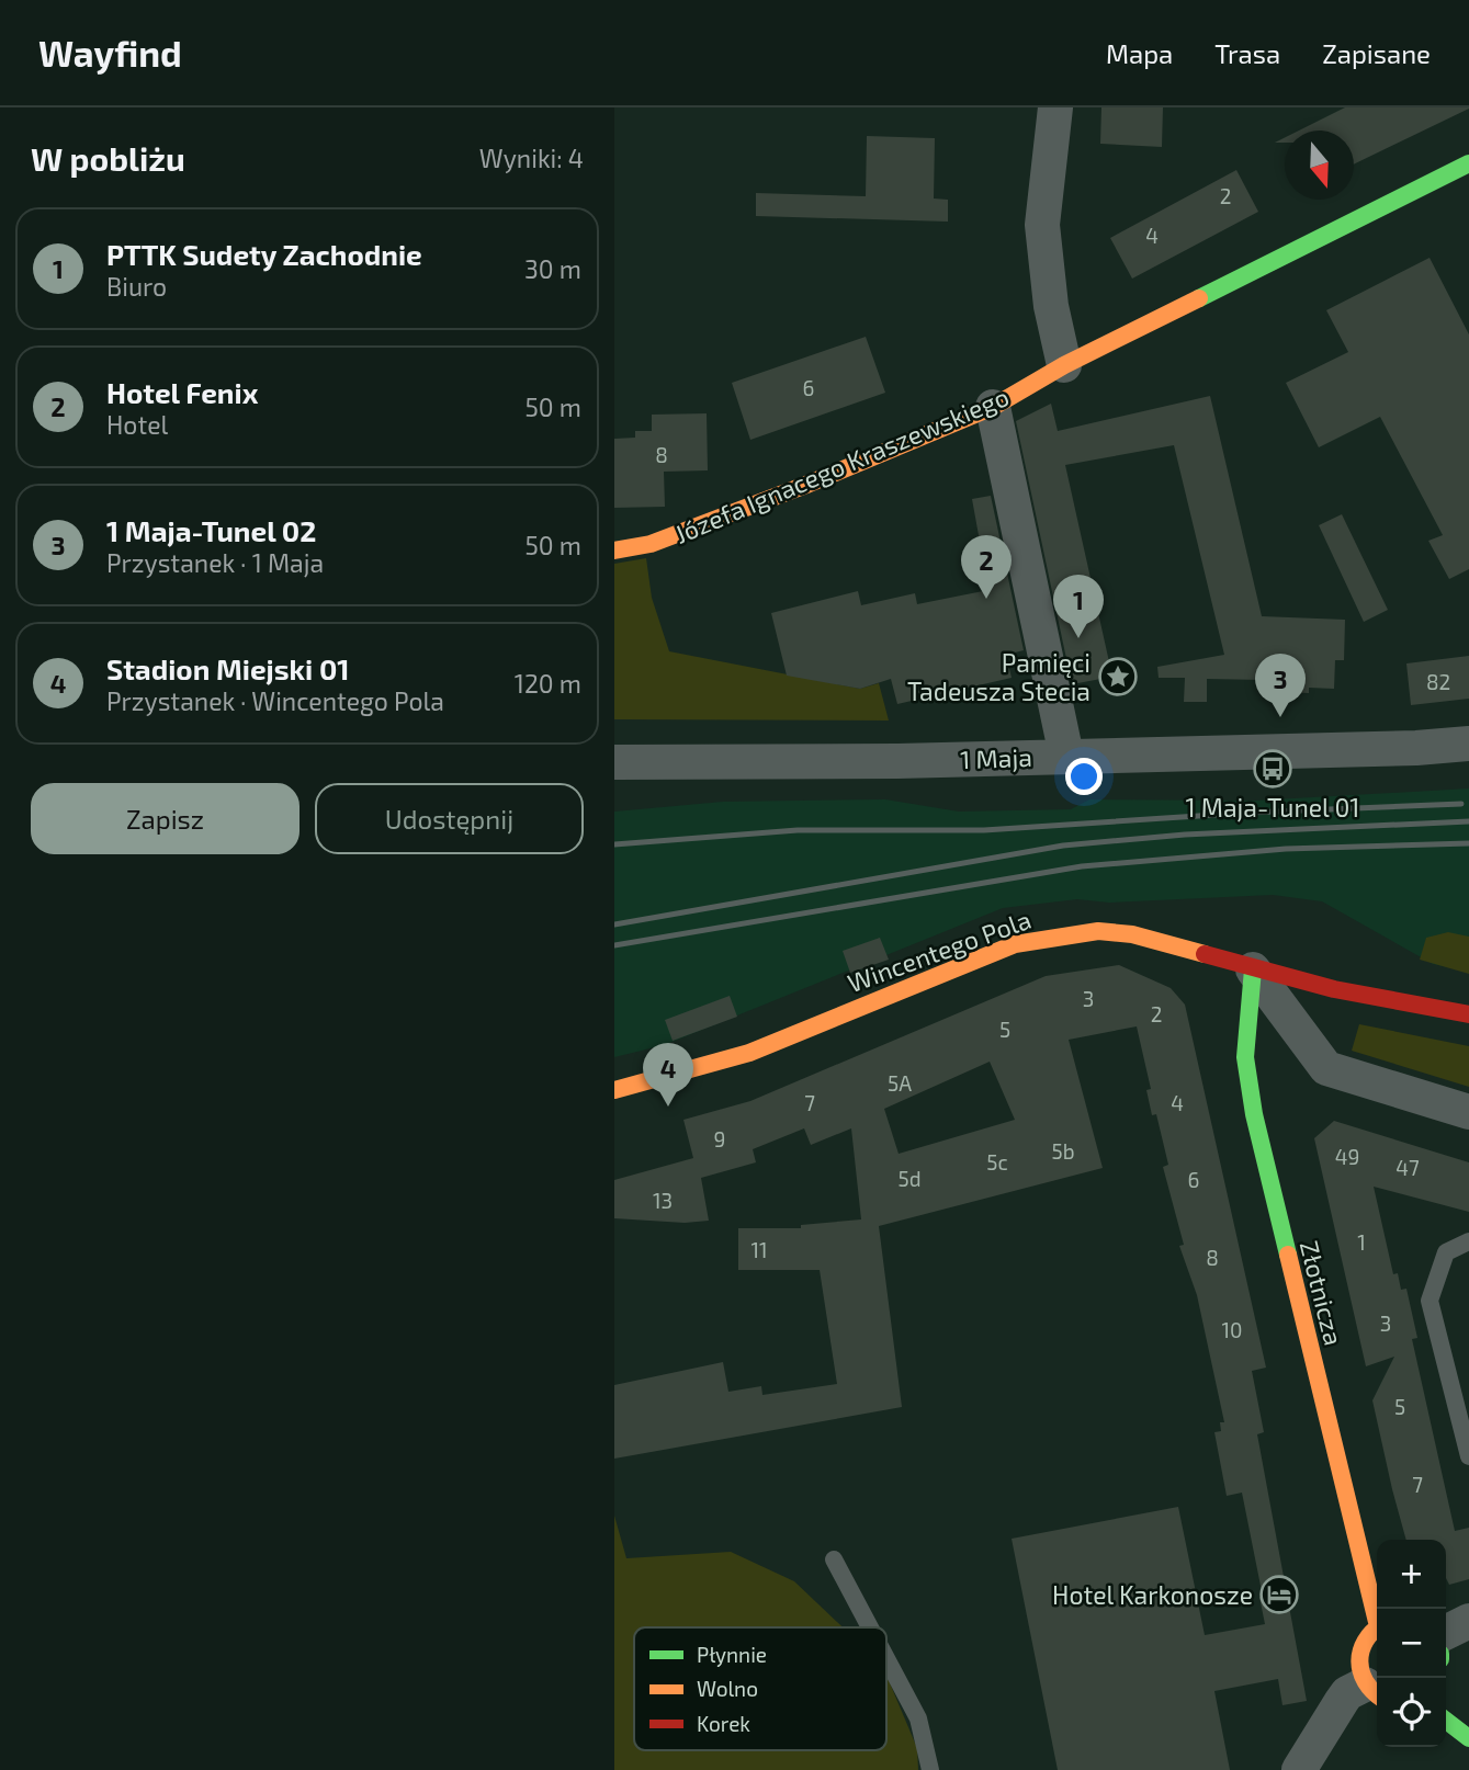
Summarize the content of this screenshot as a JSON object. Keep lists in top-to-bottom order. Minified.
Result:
{"streets":{"street":["Józefa Ignacego Kraszewskiego","1 Maja","Wincentego Pola","Złotnicza"]},"crossings":[["Wincentego Pola","Złotnicza"]],"places":{"place":["Pamięci Tadeusza Stecia"],"bus stop":["1 Maja-Tunel 01"],"hotel":["Hotel Karkonosze"]},"house_numbers":["2","4","6","8","82","3","2","5","5A","7","4","9","5b","49","5c","47","5d","6","13","1","11","8","3","10","5","7"],"legend":["Płynnie","Wolno","Korek"],"north":"bottom","page":{"header":"Wayfind","nav":["Mapa","Trasa","Zapisane"],"heading":["W pobliżu","Wyniki: 4"],"list":[{"mark":"1","name":"PTTK Sudety Zachodnie","note":"Biuro","value":"30 m"},{"mark":"2","name":"Hotel Fenix","note":"Hotel","value":"50 m"},{"mark":"3","name":"1 Maja-Tunel 02","note":"Przystanek · 1 Maja","value":"50 m"},{"mark":"4","name":"Stadion Miejski 01","note":"Przystanek · Wincentego Pola","value":"120 m"}],"pins":["2","1","3","4"],"buttons":["Zapisz","Udostępnij"],"map_buttons":["+","−"]}}
